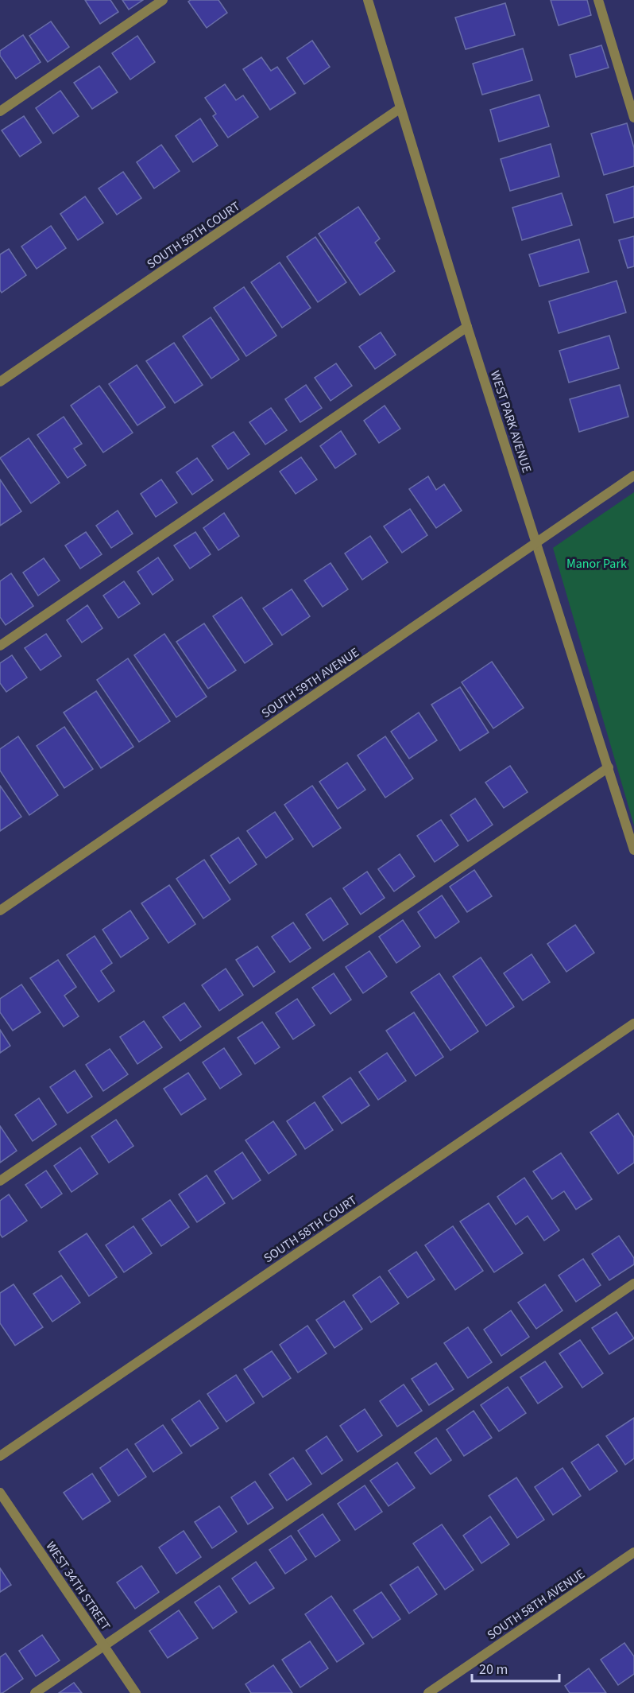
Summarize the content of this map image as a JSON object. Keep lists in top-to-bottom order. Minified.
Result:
{"streets":{"street":["SOUTH 59TH COURT","WEST PARK AVENUE","SOUTH 59TH AVENUE","SOUTH 58TH COURT","WEST 34TH STREET","SOUTH 58TH AVENUE"]},"crossings":[["SOUTH 59TH COURT","WEST PARK AVENUE"],["WEST PARK AVENUE","SOUTH 59TH AVENUE"]],"parks":["Manor Park"],"scale_bar":"20 m"}
